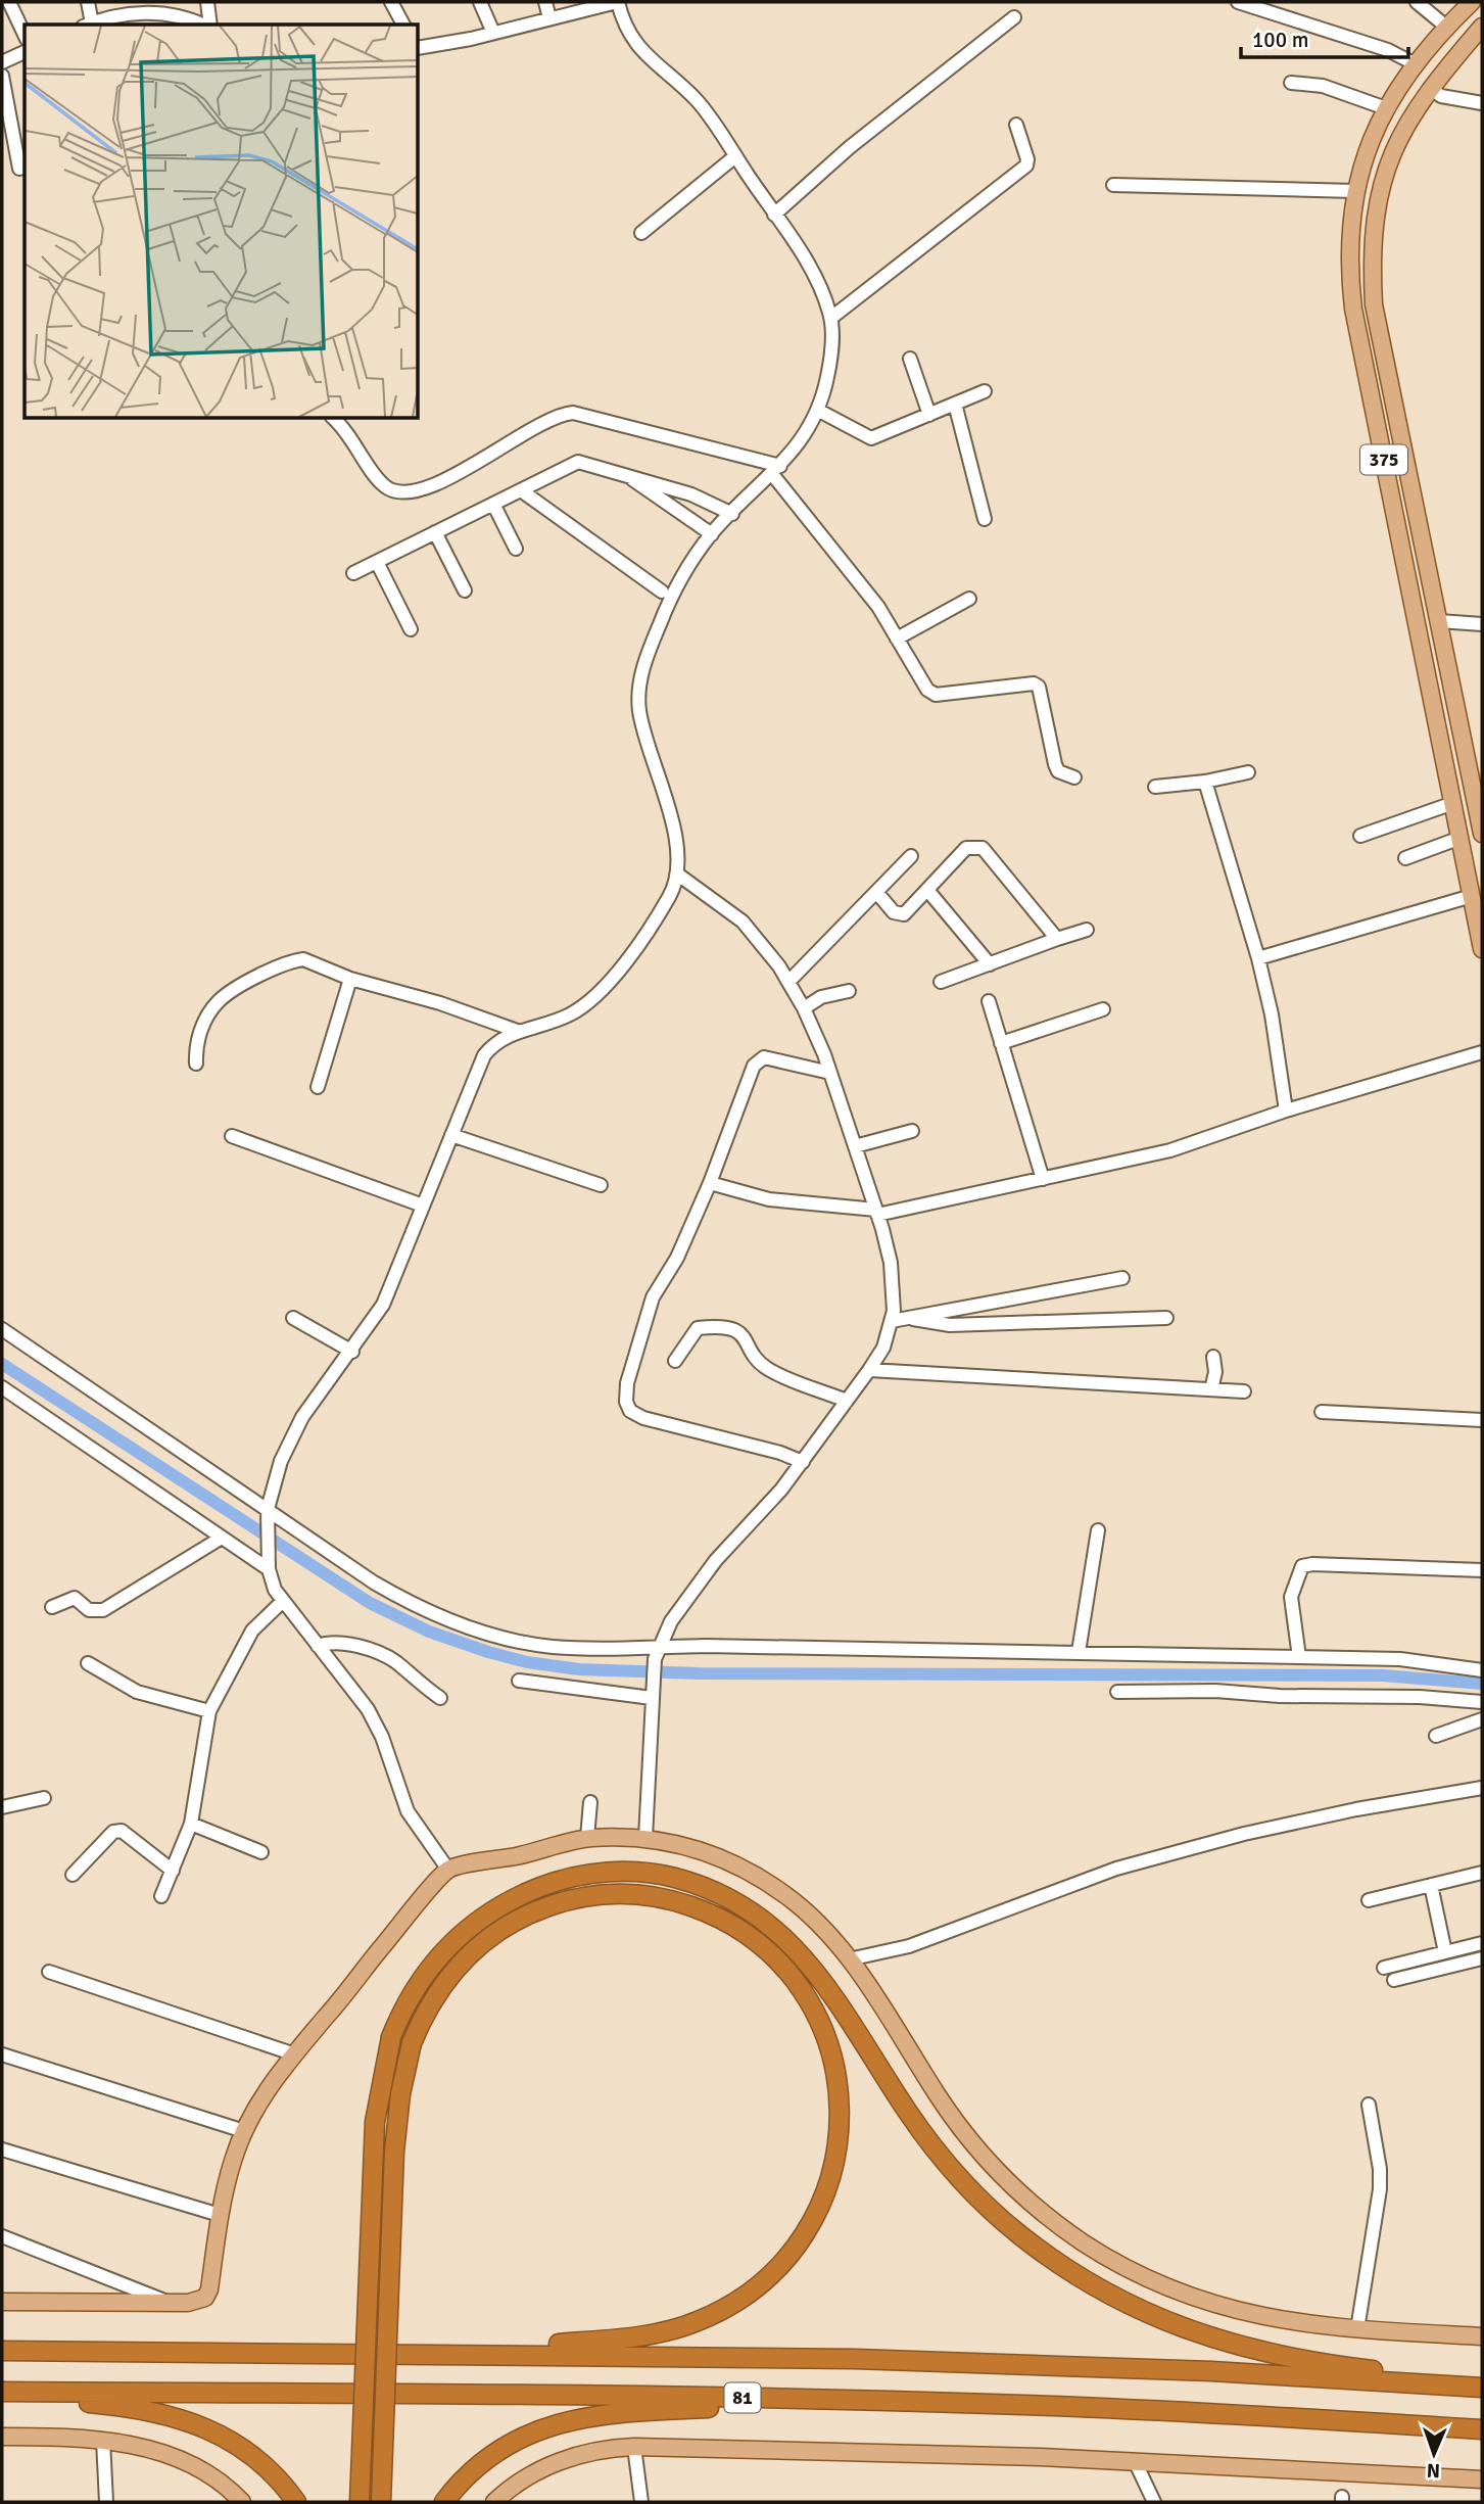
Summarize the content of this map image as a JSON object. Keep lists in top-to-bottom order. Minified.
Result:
{"streets":{"highway":["81"],"main road":["375"]},"scale_bar":"100 m","north":"bottom"}
